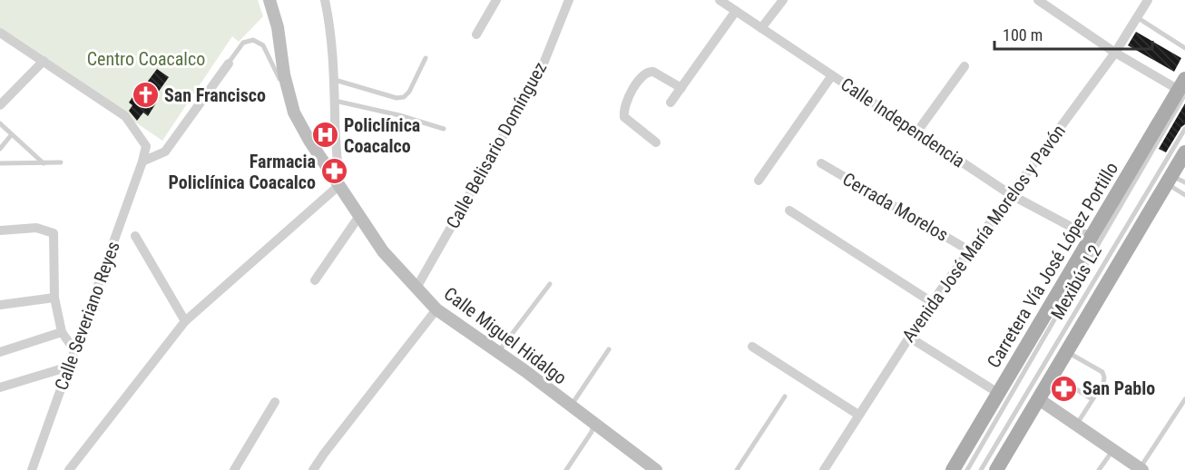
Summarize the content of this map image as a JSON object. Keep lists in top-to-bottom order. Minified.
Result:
{"streets":{"main road":["Carretera Vía José López Portillo"],"street":["Calle Independencia","Calle Belisario Domínguez","Cerrada Morelos","Avenida José María Morelos y Pavón","Calle Severiano Reyes","Calle Miguel Hidalgo"],"lane":["Mexibús L2"]},"crossings":[["Calle Independencia","Avenida José María Morelos y Pavón"],["Calle Independencia","Carretera Vía José López Portillo"],["Calle Belisario Domínguez","Calle Miguel Hidalgo"],["Cerrada Morelos","Avenida José María Morelos y Pavón"],["Carretera Vía José López Portillo","Mexibús L2"]],"parks":["Centro Coacalco"],"places":{"church":["San Francisco"],"hospital":["Policlínica Coacalco"],"pharmacy":["Farmacia Policlínica Coacalco","San Pablo"]},"scale_bar":"100 m"}
